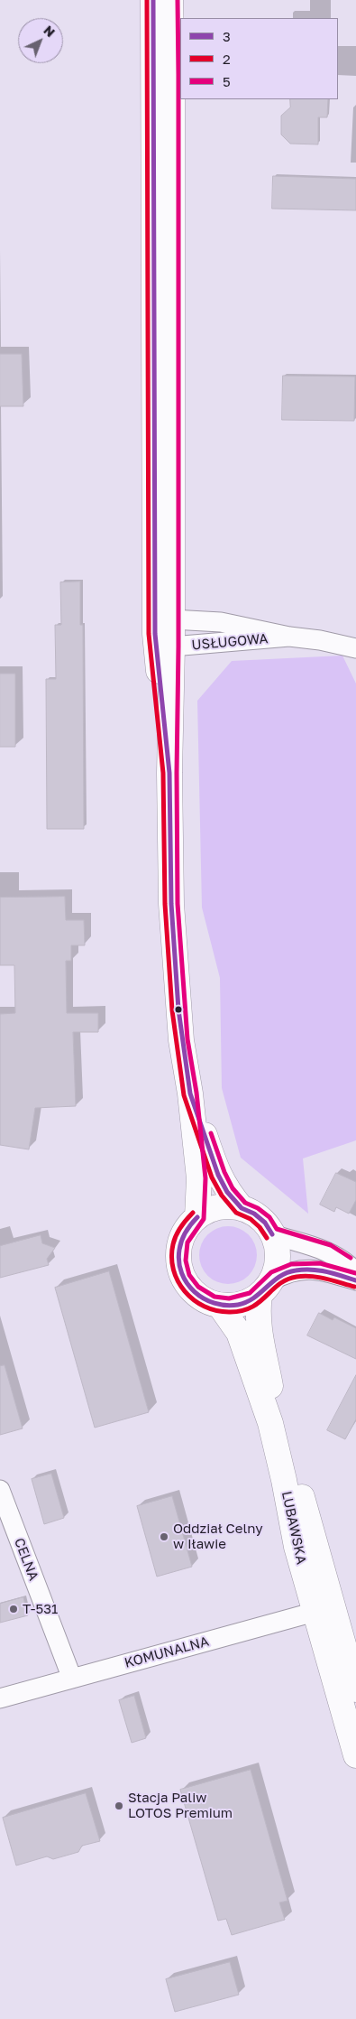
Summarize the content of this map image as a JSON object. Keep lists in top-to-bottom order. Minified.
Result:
{"streets":{"main road":["LUBAWSKA"],"street":["USŁUGOWA","CELNA","KOMUNALNA"]},"crossings":[["LUBAWSKA","KOMUNALNA"],["CELNA","KOMUNALNA"]],"places":["Oddział Celny w Iławie","T-531","Stacja Paliw LOTOS Premium"],"lines":["transit line 3","transit line 2","transit line 5"],"legend":["3","2","5"],"north":"top right"}
